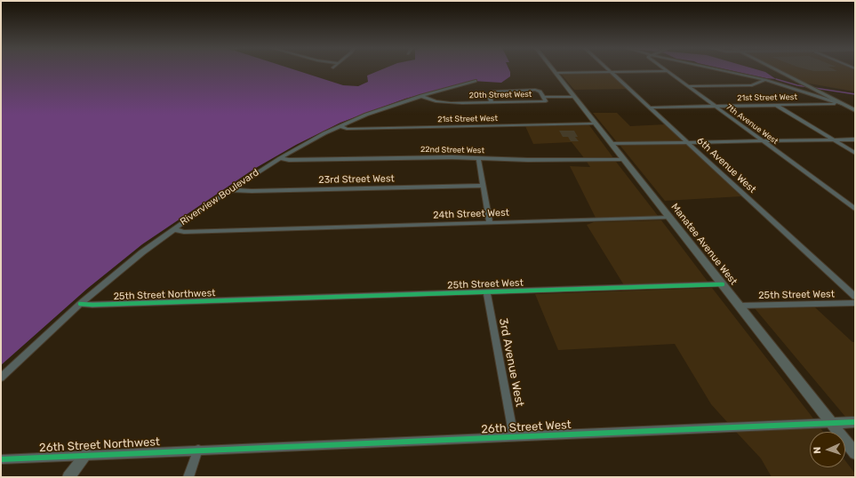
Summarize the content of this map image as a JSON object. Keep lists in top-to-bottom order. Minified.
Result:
{"streets":{"main road":["Manatee Avenue West","26th Street West"],"street":["20th Street West","21st Street West","7th Avenue West","22nd Street West","6th Avenue West","23rd Street West","Riverview Boulevard","24th Street West","25th Street West","25th Street Northwest","3rd Avenue West","26th Street Northwest"]},"crossings":[["20th Street West","Riverview Boulevard"],["20th Street West","Manatee Avenue West"],["21st Street West","7th Avenue West"],["21st Street West","6th Avenue West"],["21st Street West","Riverview Boulevard"],["21st Street West","Manatee Avenue West"],["22nd Street West","Riverview Boulevard"],["22nd Street West","Manatee Avenue West"],["23rd Street West","Riverview Boulevard"],["Riverview Boulevard","24th Street West"],["Riverview Boulevard","25th Street Northwest"],["24th Street West","Manatee Avenue West"],["Manatee Avenue West","25th Street West"],["Manatee Avenue West","26th Street West"],["25th Street West","25th Street Northwest"],["25th Street West","3rd Avenue West"],["3rd Avenue West","26th Street West"],["26th Street West","26th Street Northwest"]],"north":"left"}
